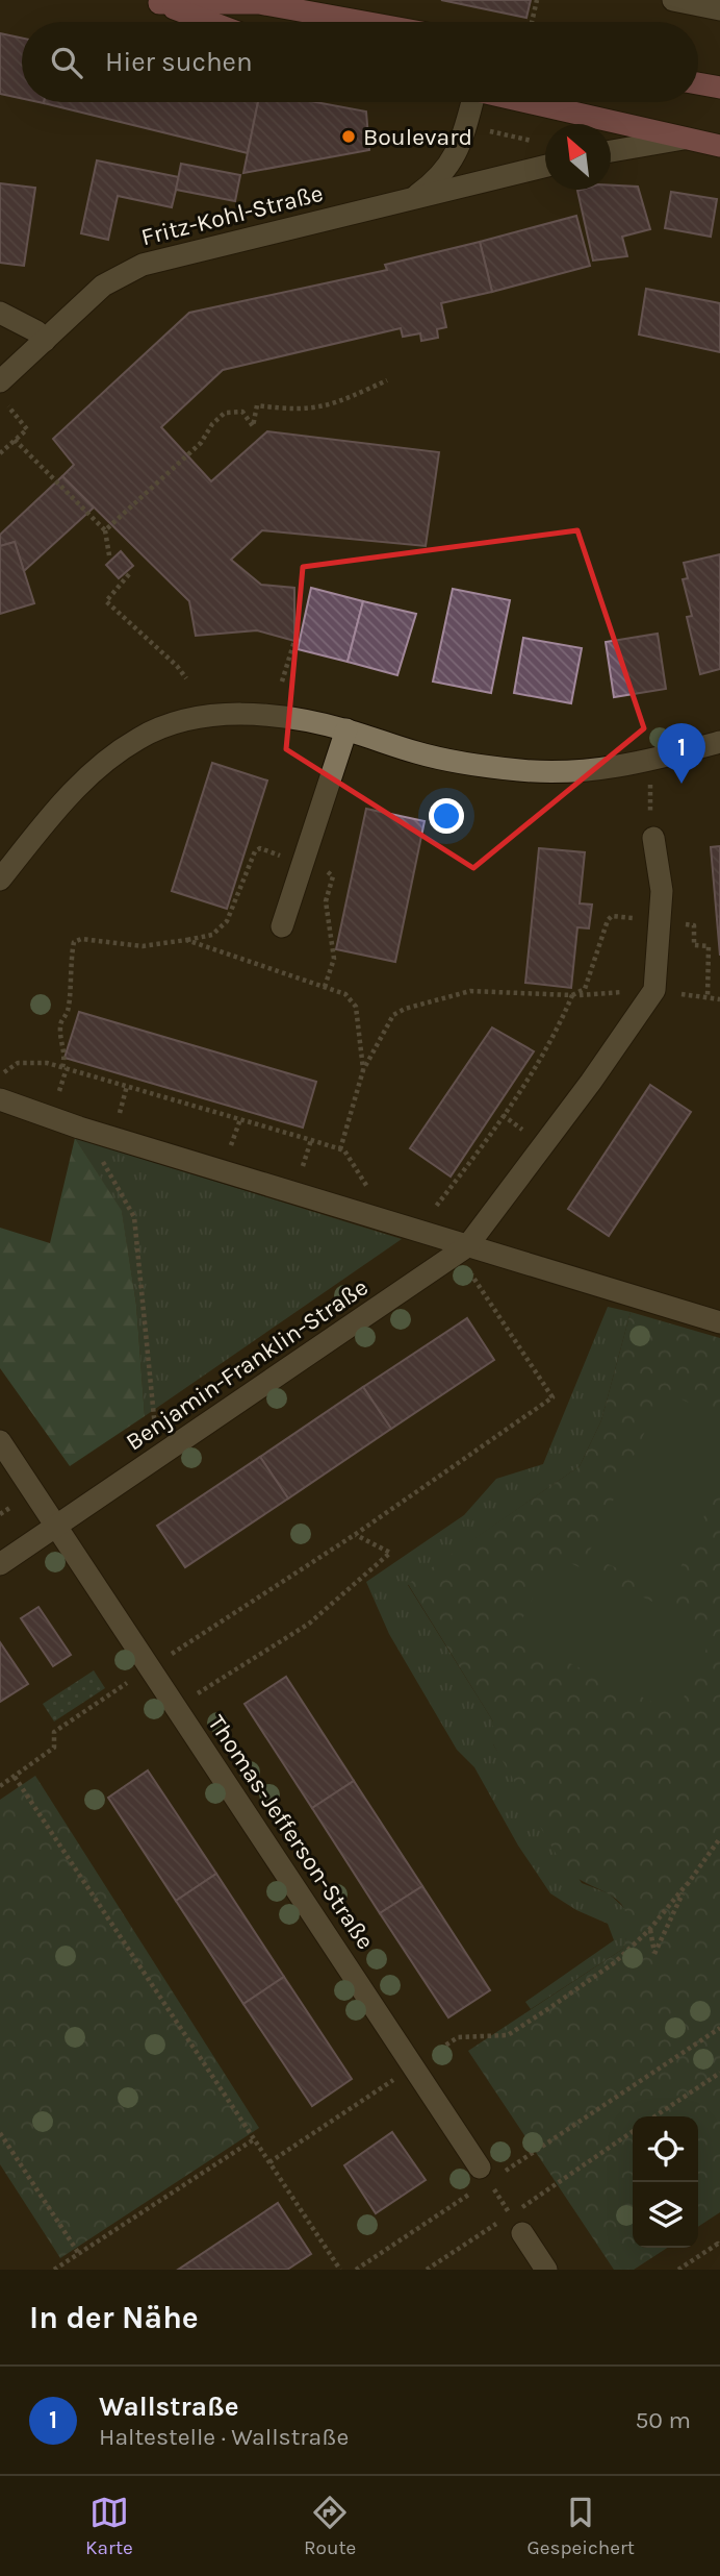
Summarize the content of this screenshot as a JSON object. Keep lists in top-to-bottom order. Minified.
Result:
{"streets":{"street":["Fritz-Kohl-Straße","Benjamin-Franklin-Straße","Thomas-Jefferson-Straße"]},"crossings":[["Benjamin-Franklin-Straße","Thomas-Jefferson-Straße"]],"places":["Boulevard"],"north":"top left","page":{"search":"Hier suchen","pins":"1","heading":"In der Nähe","list":[{"mark":"1","name":"Wallstraße","note":"Haltestelle · Wallstraße","value":"50 m"}],"nav":["Karte","Route","Gespeichert"]}}
